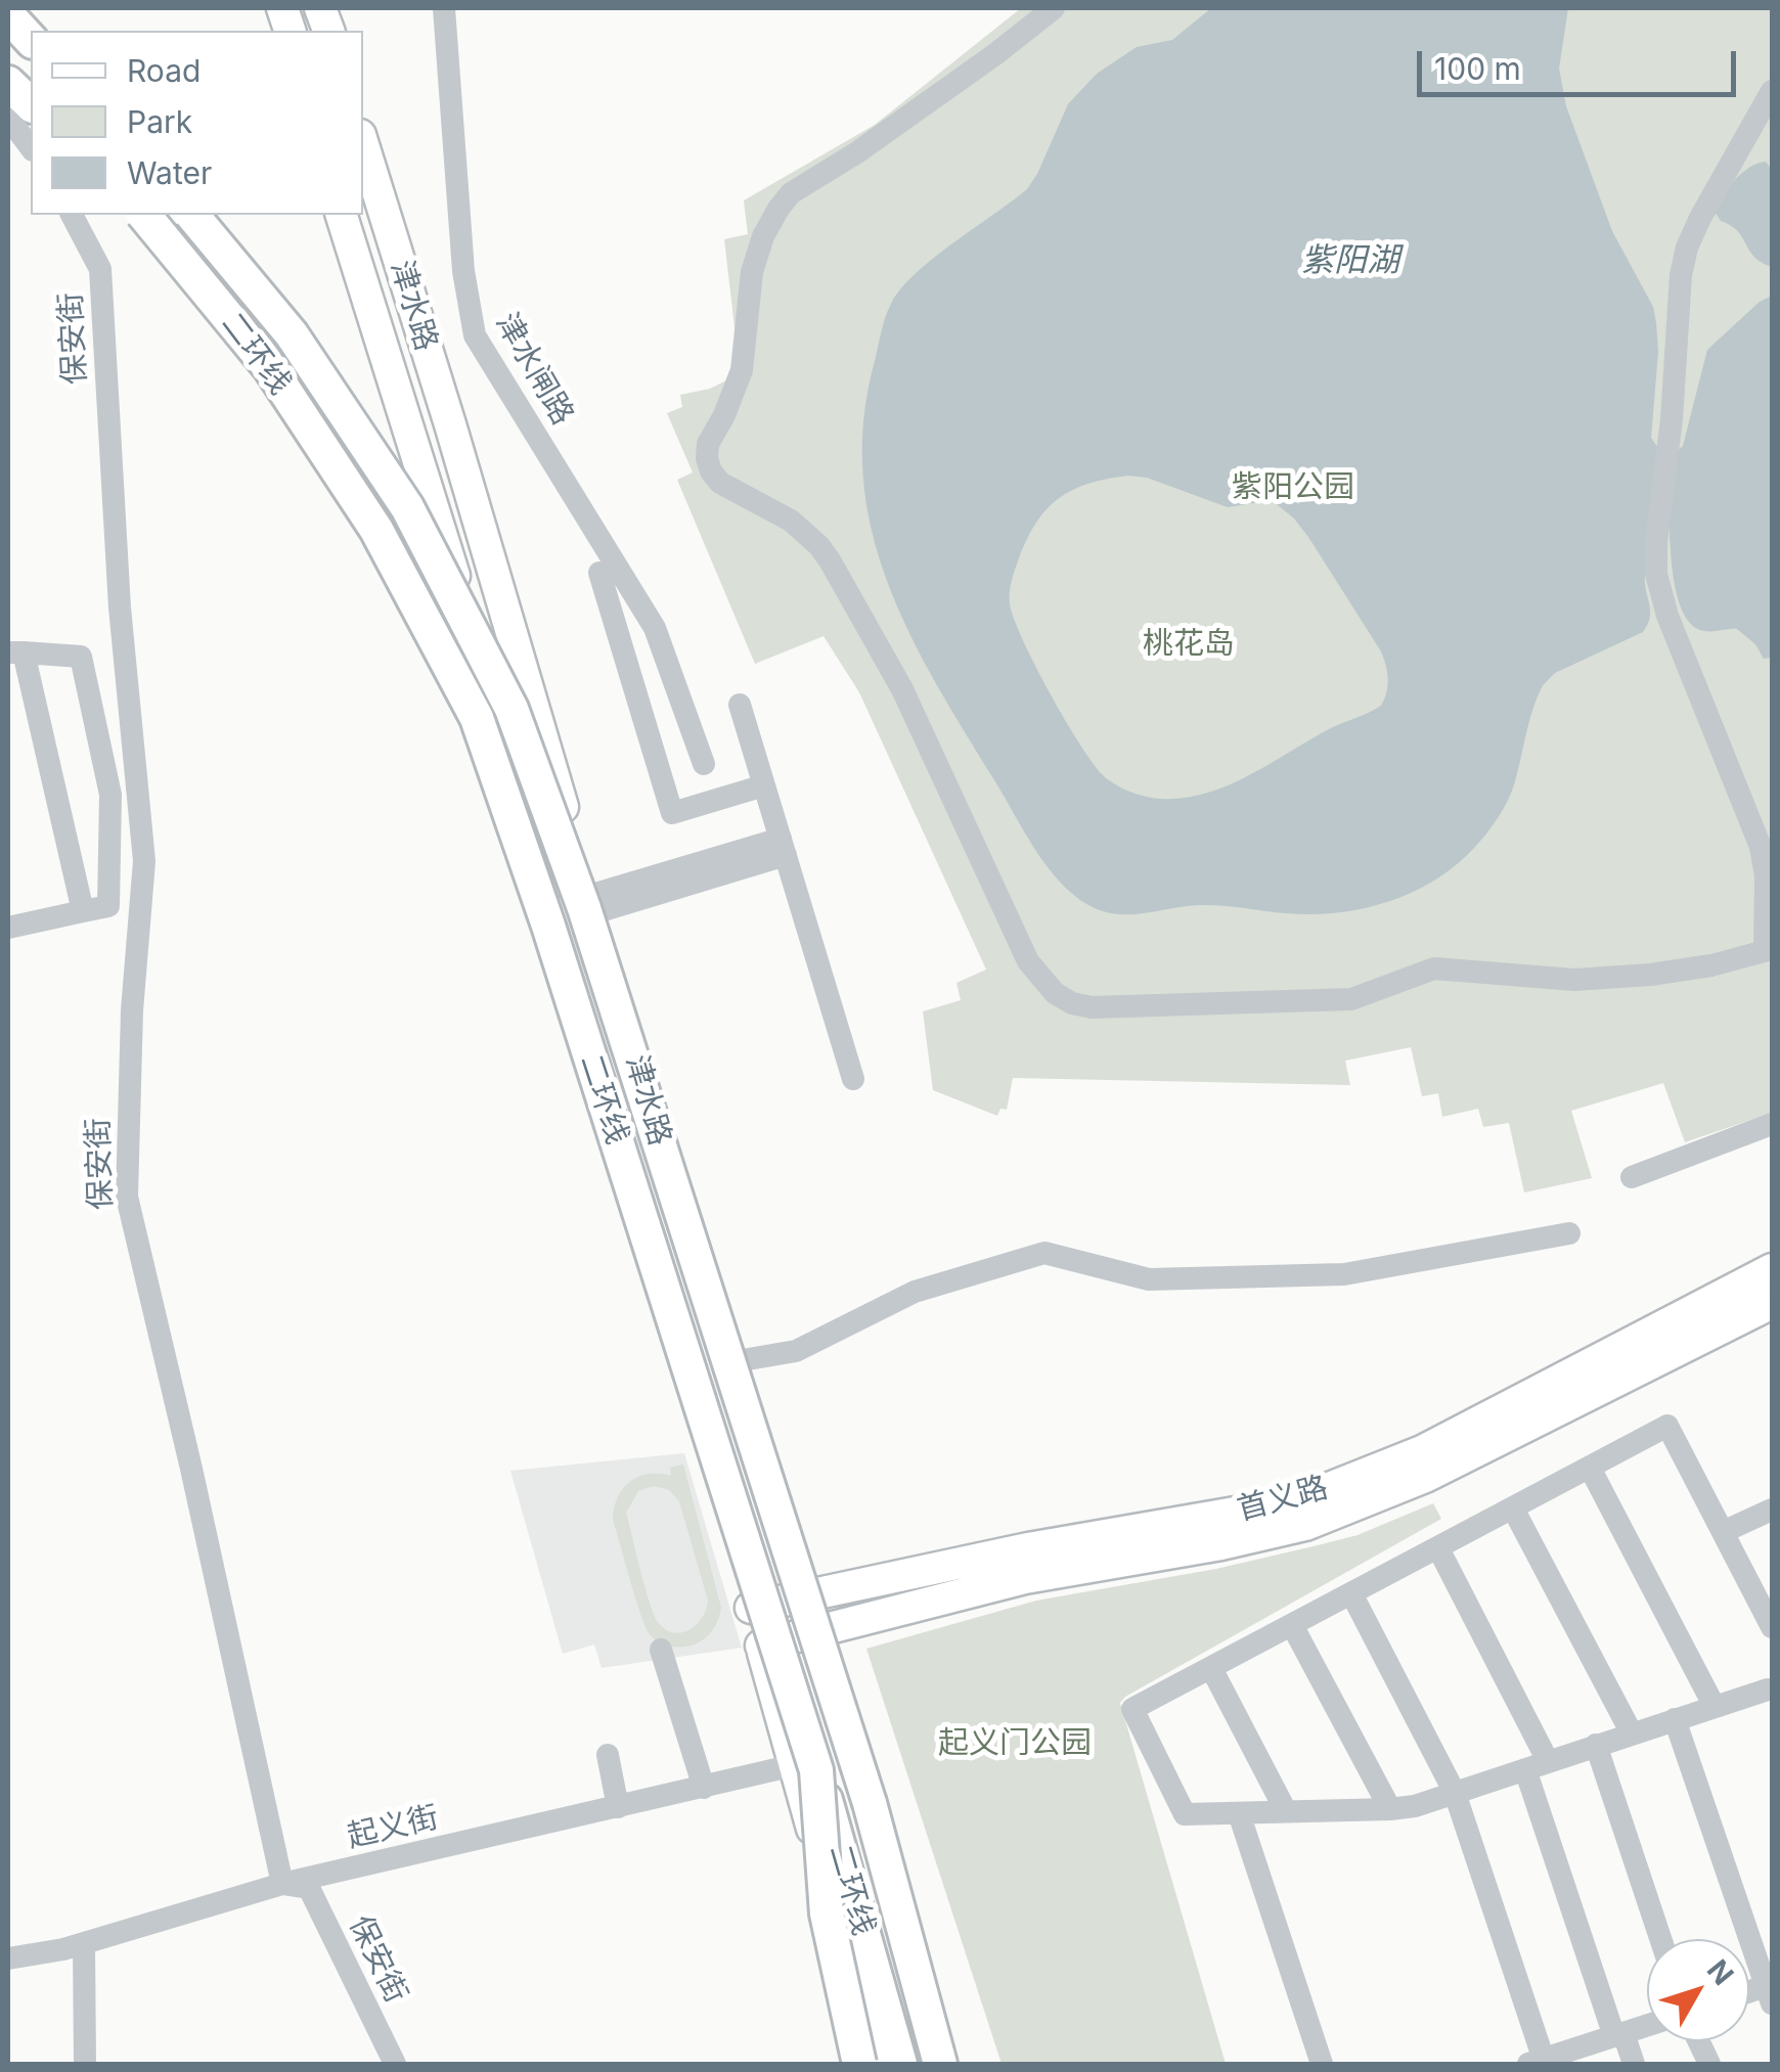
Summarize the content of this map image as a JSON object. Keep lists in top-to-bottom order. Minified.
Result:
{"streets":{"highway":["二环线"],"main road":["津水路","首义路"],"street":["保安街","津水闸路","起义街"]},"crossings":[["津水路","二环线"],["津水路","首义路"],["津水路","起义街"],["保安街","起义街"],["二环线","起义街"]],"water":["紫阳湖"],"parks":["紫阳公园","桃花岛","起义门公园"],"legend":["Road","Park","Water"],"scale_bar":"100 m","north":"top right"}
